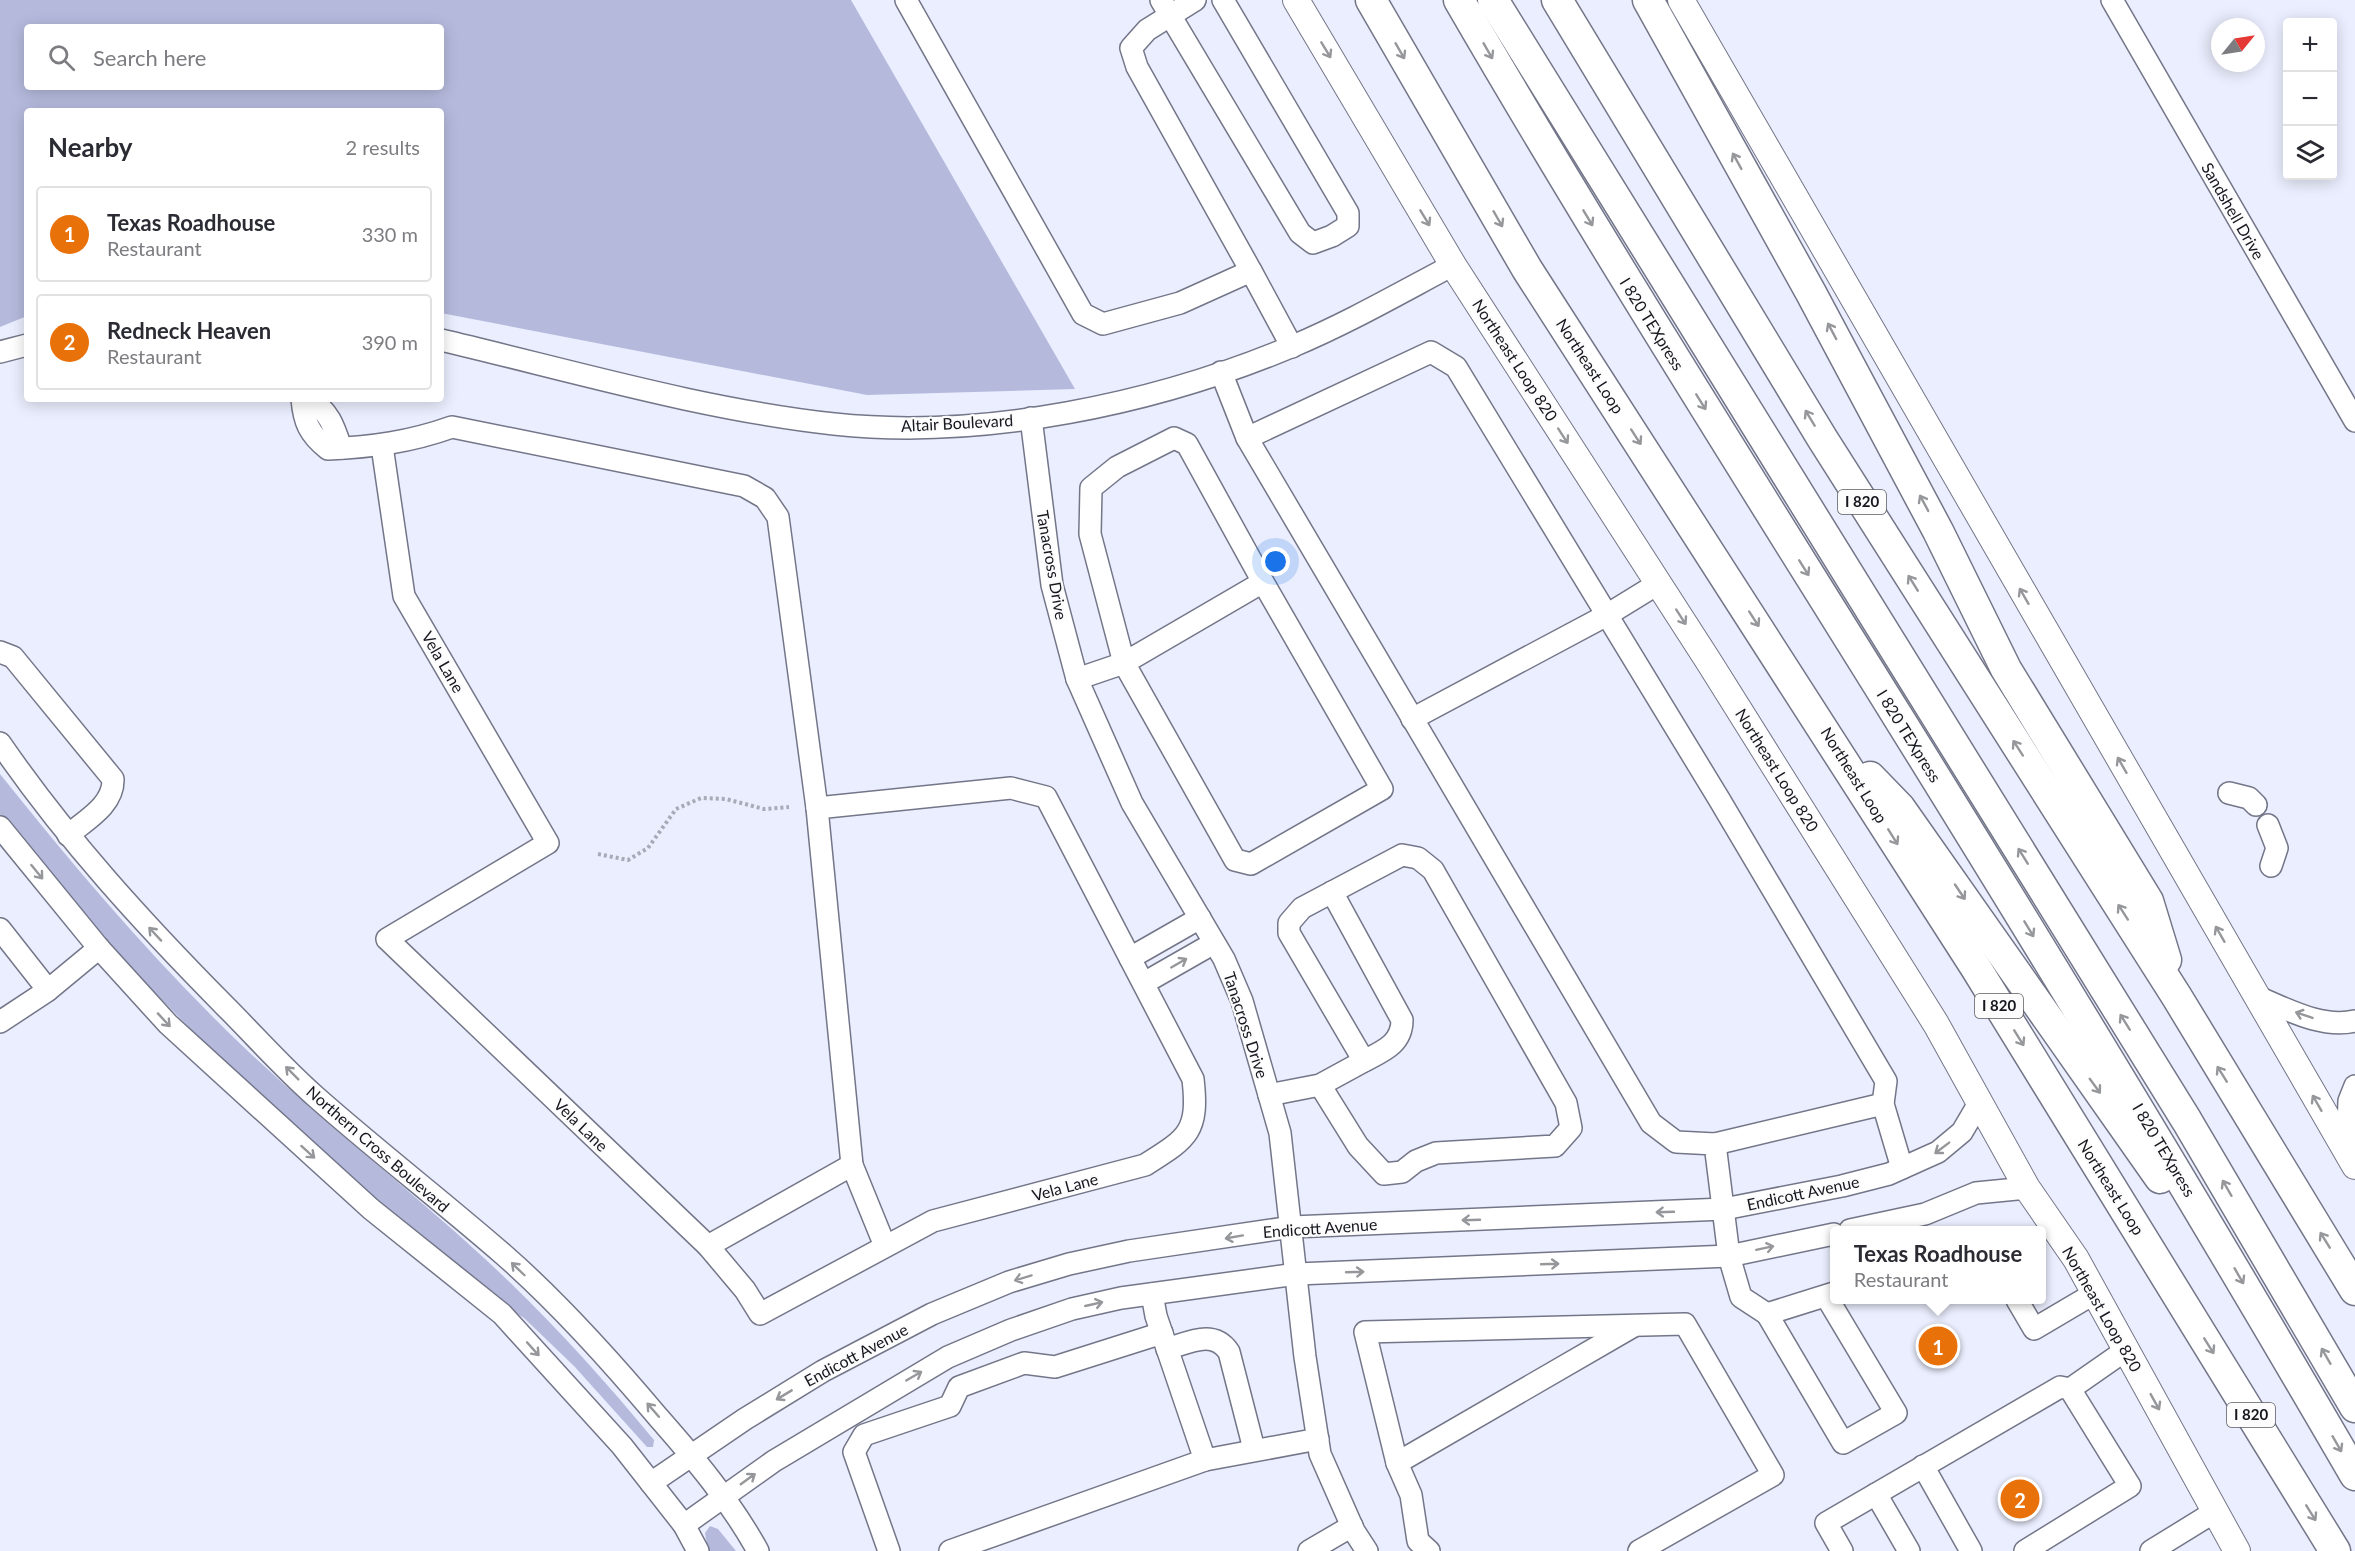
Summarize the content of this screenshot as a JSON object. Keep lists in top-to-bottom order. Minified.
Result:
{"streets":{"highway":["I 820 TEXpress","Northeast Loop","I 820"],"main road":["Northeast Loop 820"],"street":["Sandshell Drive","Altair Boulevard","Tanacross Drive","Vela Lane","Northern Cross Boulevard","Endicott Avenue"]},"crossings":[["Northeast Loop 820","Altair Boulevard"],["Northeast Loop 820","Endicott Avenue"],["Altair Boulevard","Tanacross Drive"],["Tanacross Drive","Endicott Avenue"],["Northern Cross Boulevard","Endicott Avenue"]],"one_way":["Northeast Loop 820"],"north":"top right","page":{"map_buttons":["+","−"],"search":"Search here","heading":["Nearby","2 results"],"list":[{"mark":"1","name":"Texas Roadhouse","note":"Restaurant","value":"330 m"},{"mark":"2","name":"Redneck Heaven","note":"Restaurant","value":"390 m"}],"popup":["Texas Roadhouse","Restaurant"],"pins":["1","2"]}}
